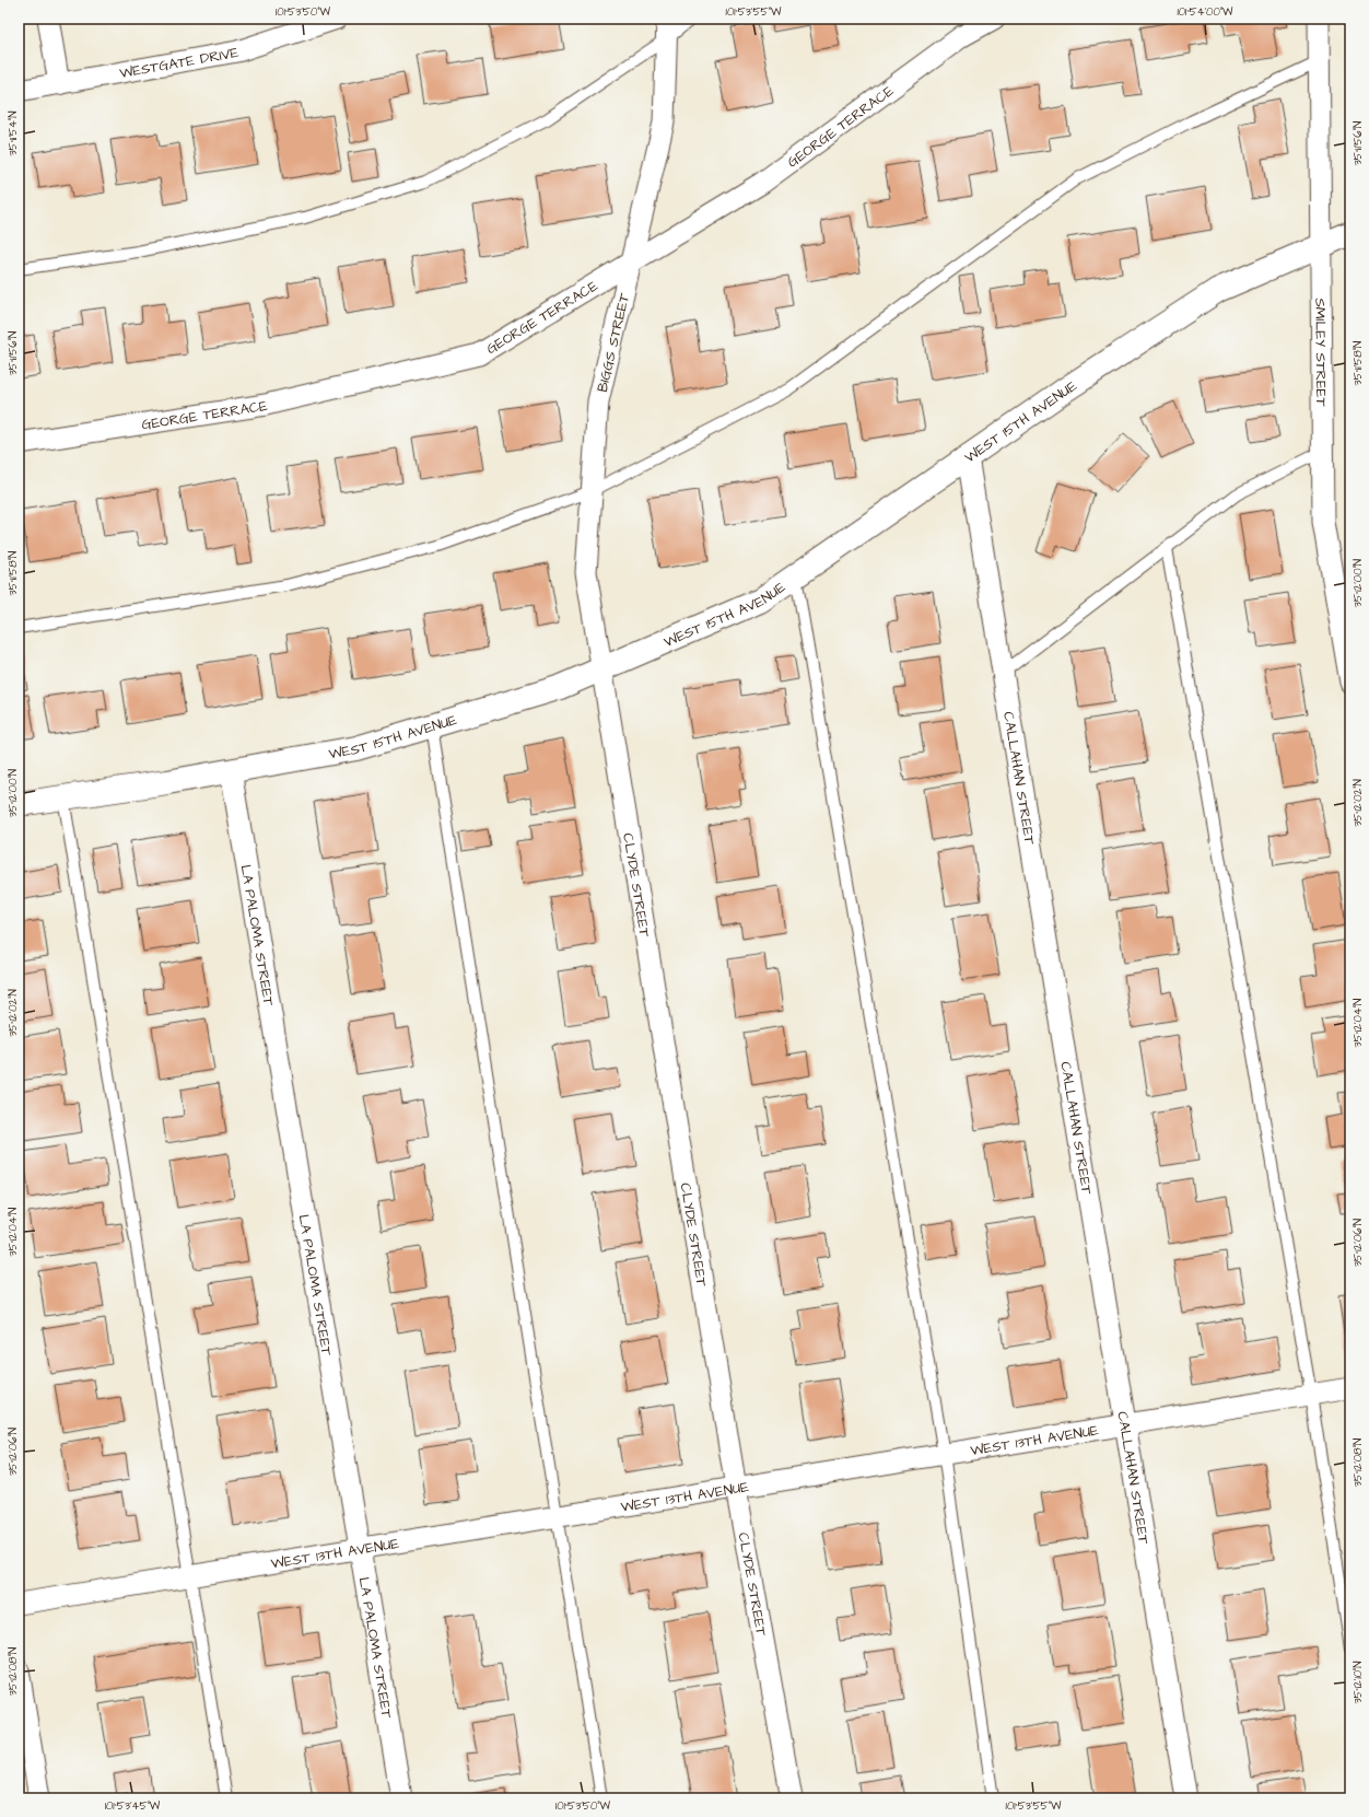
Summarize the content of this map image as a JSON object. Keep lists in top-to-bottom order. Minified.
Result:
{"streets":{"street":["WESTGATE DRIVE","GEORGE TERRACE","BIGGS STREET","SMILEY STREET","WEST 15TH AVENUE","CALLAHAN STREET","CLYDE STREET","LA PALOMA STREET","WEST 13TH AVENUE"]},"crossings":[["GEORGE TERRACE","BIGGS STREET"],["BIGGS STREET","WEST 15TH AVENUE"],["BIGGS STREET","CLYDE STREET"],["SMILEY STREET","WEST 15TH AVENUE"],["WEST 15TH AVENUE","CALLAHAN STREET"],["WEST 15TH AVENUE","CLYDE STREET"],["WEST 15TH AVENUE","LA PALOMA STREET"],["CALLAHAN STREET","WEST 13TH AVENUE"],["CLYDE STREET","WEST 13TH AVENUE"],["LA PALOMA STREET","WEST 13TH AVENUE"]],"coordinates":["101°53'50\"W","101°53'55\"W","101°54'00\"W","35°11'54\"N","35°11'56\"N","35°11'58\"N","35°12'00\"N","35°12'02\"N","35°12'04\"N","35°12'06\"N","35°12'08\"N","35°12'10\"N","101°53'45\"W"]}
